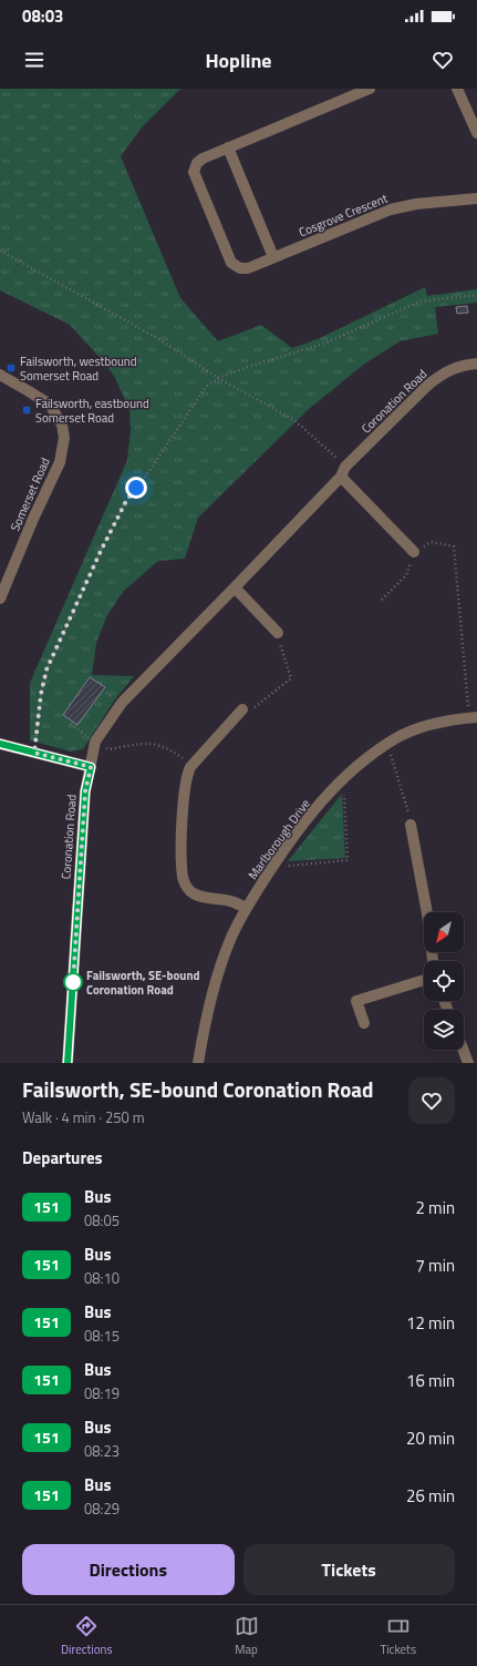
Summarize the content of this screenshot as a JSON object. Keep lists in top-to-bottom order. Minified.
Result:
{"streets":{"street":["Cosgrove Crescent","Coronation Road","Somerset Road","Marlborough Drive"]},"places":{"transit":["Failsworth, westbound Somerset Road","Failsworth, eastbound Somerset Road"],"other":["Failsworth, SE-bound Coronation Road"]},"lines":["bus line 151"],"north":"bottom left","page":{"status":"08:03","header":"Hopline","heading":[["Failsworth, SE-bound Coronation Road","Walk · 4 min · 250 m"],"Departures"],"list":[{"mark":"151","name":"Bus","note":"08:05","value":"2 min"},{"mark":"151","name":"Bus","note":"08:10","value":"7 min"},{"mark":"151","name":"Bus","note":"08:15","value":"12 min"},{"mark":"151","name":"Bus","note":"08:19","value":"16 min"},{"mark":"151","name":"Bus","note":"08:23","value":"20 min"},{"mark":"151","name":"Bus","note":"08:29","value":"26 min"}],"buttons":["Directions","Tickets"],"tabs":["Directions","Map","Tickets"]}}
